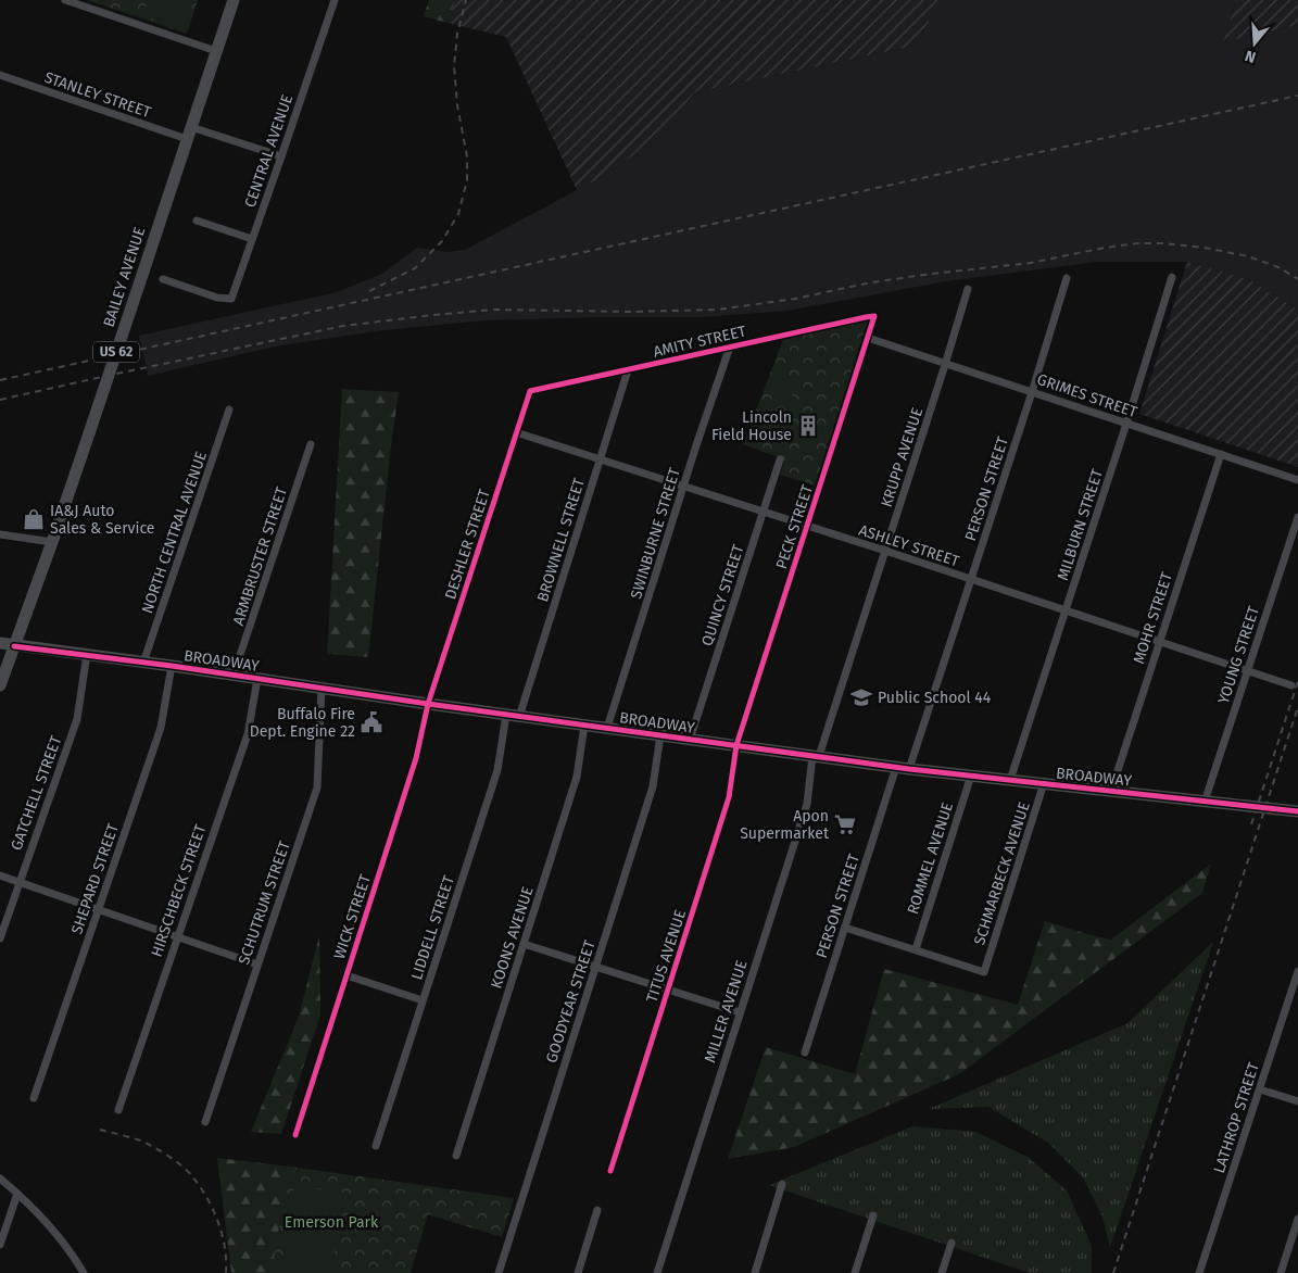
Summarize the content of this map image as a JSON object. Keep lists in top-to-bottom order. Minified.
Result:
{"streets":{"main road":["BAILEY AVENUE","US 62","BROADWAY"],"street":["STANLEY STREET","CENTRAL AVENUE","AMITY STREET","GRIMES STREET","KRUPP AVENUE","PERSON STREET","MILBURN STREET","PECK STREET","NORTH CENTRAL AVENUE","SWINBURNE STREET","BROWNELL STREET","DESHLER STREET","ASHLEY STREET","ARMBRUSTER STREET","QUINCY STREET","MOHR STREET","YOUNG STREET","GATCHELL STREET","ROMMEL AVENUE","SCHMARBECK AVENUE","SHEPARD STREET","HIRSCHBECK STREET","SCHUTRUM STREET","WICK STREET","LIDDELL STREET","KOONS AVENUE","TITUS AVENUE","GOODYEAR STREET","MILLER AVENUE","LATHROP STREET"]},"crossings":[["STANLEY STREET","CENTRAL AVENUE"],["STANLEY STREET","BAILEY AVENUE"],["BAILEY AVENUE","BROADWAY"],["AMITY STREET","PECK STREET"],["AMITY STREET","SWINBURNE STREET"],["AMITY STREET","BROWNELL STREET"],["AMITY STREET","DESHLER STREET"],["GRIMES STREET","KRUPP AVENUE"],["GRIMES STREET","PERSON STREET"],["GRIMES STREET","MILBURN STREET"],["GRIMES STREET","PECK STREET"],["GRIMES STREET","MOHR STREET"],["KRUPP AVENUE","ASHLEY STREET"],["KRUPP AVENUE","BROADWAY"],["KRUPP AVENUE","MILLER AVENUE"],["PERSON STREET","ASHLEY STREET"],["PERSON STREET","BROADWAY"],["MILBURN STREET","ASHLEY STREET"],["MILBURN STREET","BROADWAY"],["PECK STREET","ASHLEY STREET"],["PECK STREET","BROADWAY"],["PECK STREET","TITUS AVENUE"],["NORTH CENTRAL AVENUE","BROADWAY"],["SWINBURNE STREET","ASHLEY STREET"],["SWINBURNE STREET","BROADWAY"],["BROWNELL STREET","ASHLEY STREET"],["BROWNELL STREET","BROADWAY"],["BROWNELL STREET","LIDDELL STREET"],["DESHLER STREET","ASHLEY STREET"],["DESHLER STREET","BROADWAY"],["DESHLER STREET","WICK STREET"],["ASHLEY STREET","QUINCY STREET"],["ASHLEY STREET","MOHR STREET"],["ASHLEY STREET","YOUNG STREET"],["ARMBRUSTER STREET","BROADWAY"],["QUINCY STREET","BROADWAY"],["MOHR STREET","BROADWAY"],["YOUNG STREET","BROADWAY"],["BROADWAY","GATCHELL STREET"],["BROADWAY","ROMMEL AVENUE"],["BROADWAY","SCHMARBECK AVENUE"],["BROADWAY","SHEPARD STREET"],["BROADWAY","HIRSCHBECK STREET"],["BROADWAY","SCHUTRUM STREET"],["BROADWAY","WICK STREET"],["BROADWAY","LIDDELL STREET"],["BROADWAY","KOONS AVENUE"],["BROADWAY","TITUS AVENUE"],["BROADWAY","GOODYEAR STREET"],["BROADWAY","MILLER AVENUE"],["ROMMEL AVENUE","SCHMARBECK AVENUE"]],"parks":["Emerson Park"],"places":{"building":["Lincoln Field House"],"shop":["IA&J Auto Sales & Service"],"school or university":["Public School 44"],"public building":["Buffalo Fire Dept. Engine 22"],"supermarket":["Apon Supermarket"]},"north":"bottom"}
